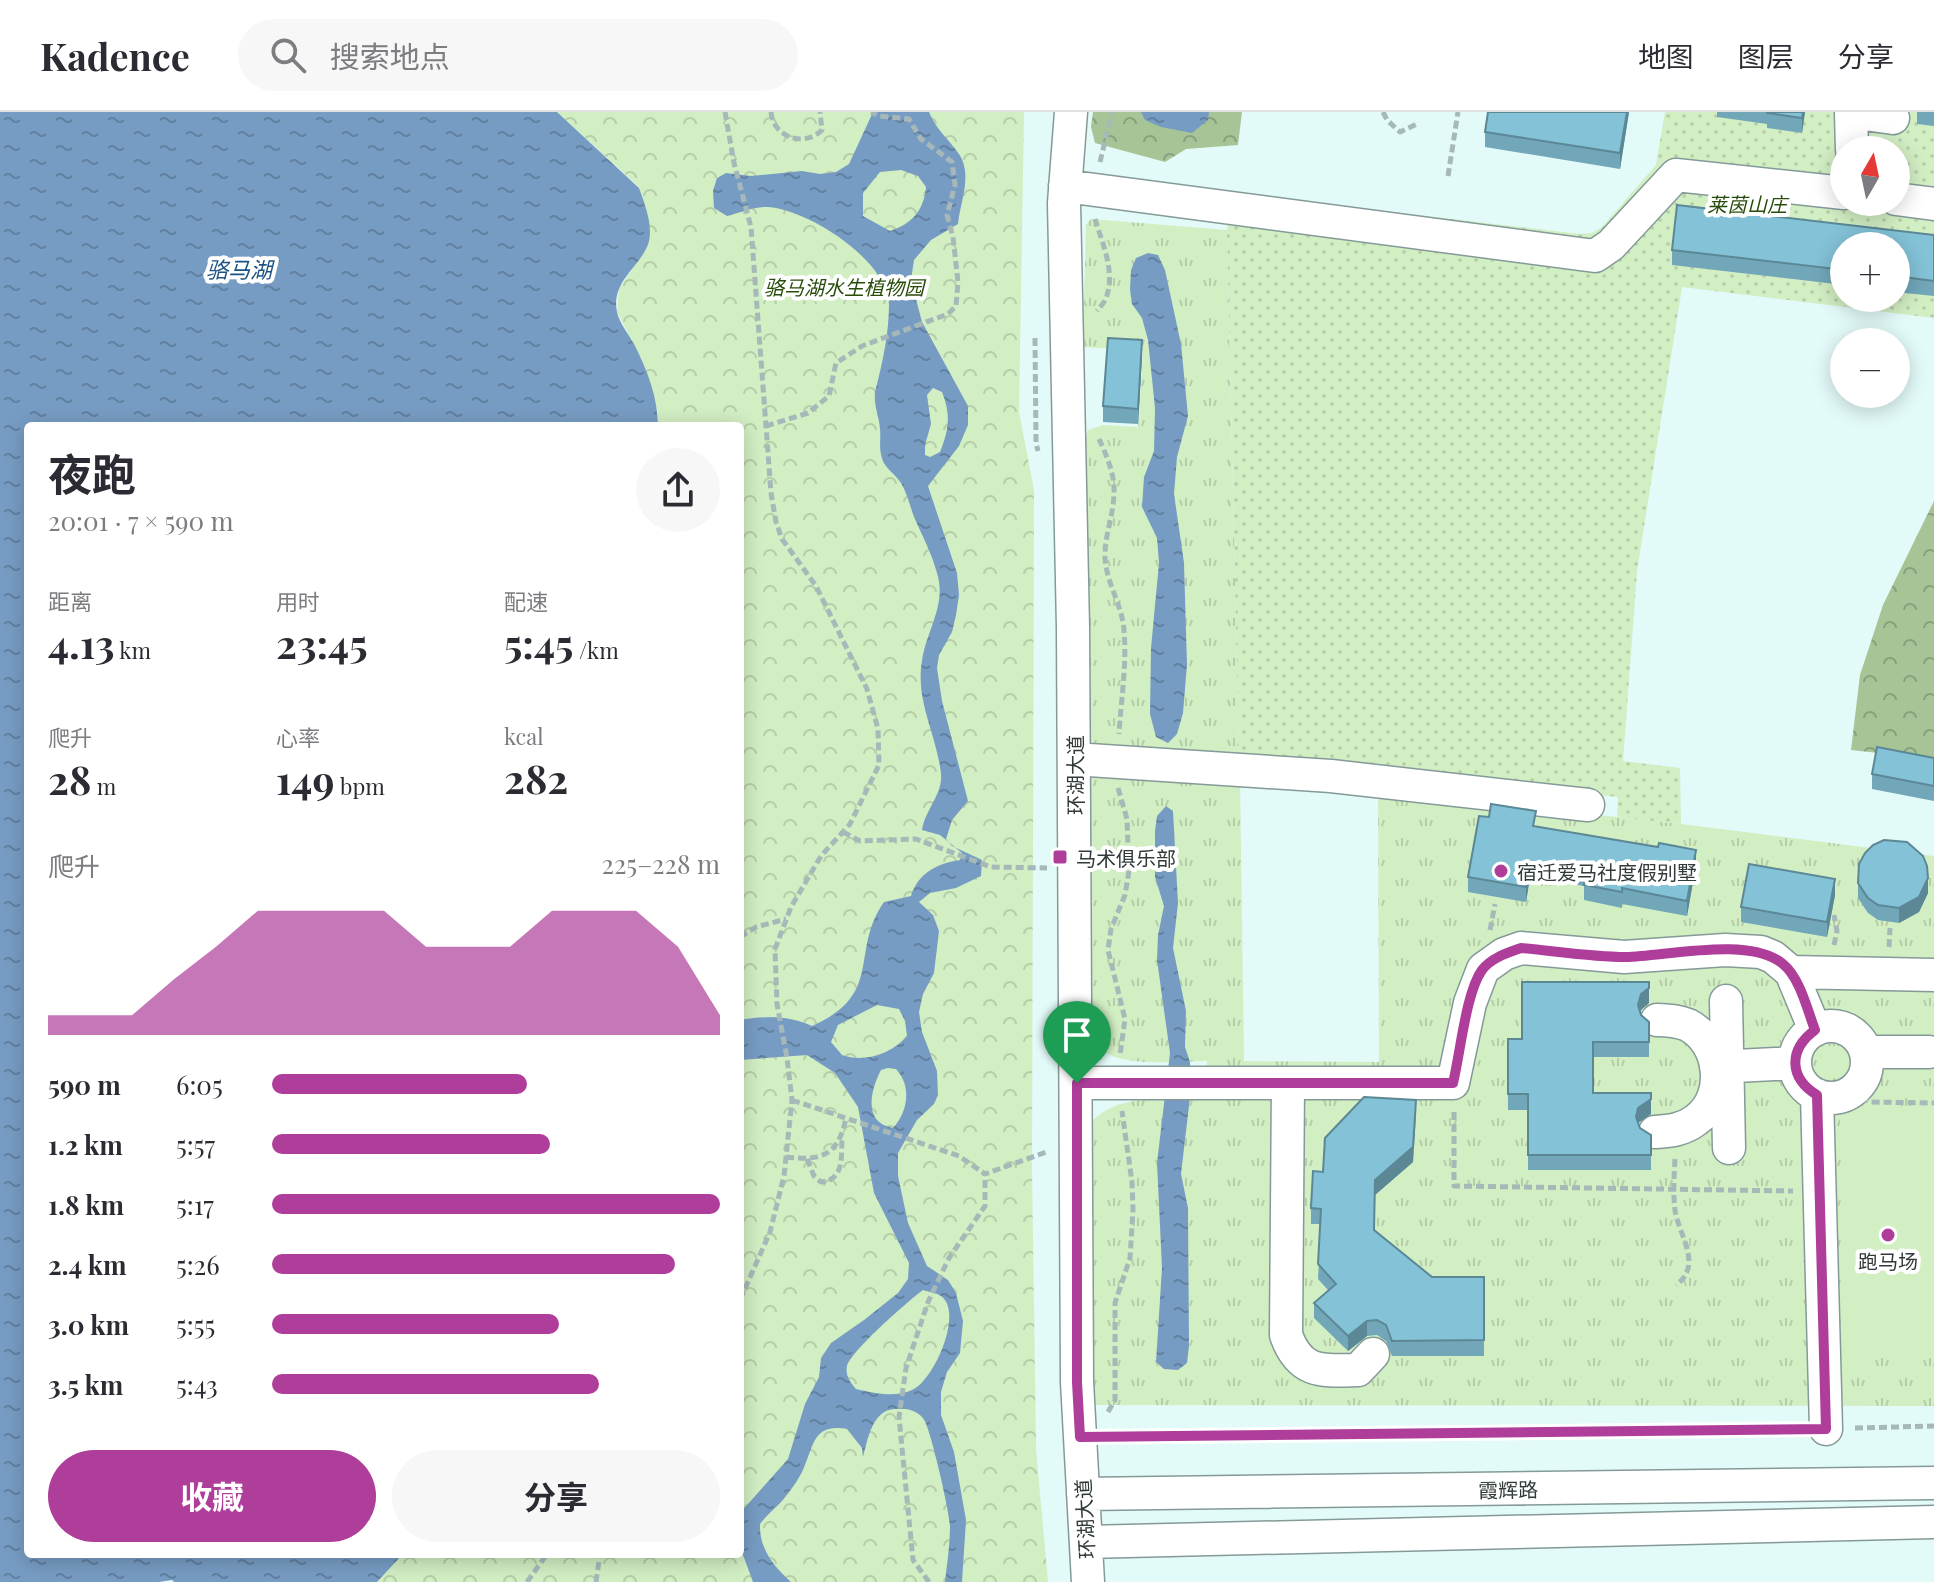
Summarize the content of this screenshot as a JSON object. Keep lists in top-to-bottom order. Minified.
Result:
{"streets":{"street":["环湖大道","霞辉路"]},"crossings":[["环湖大道","霞辉路"]],"water":["骆马湖"],"parks":["莱茵山庄","骆马湖水生植物园"],"places":{"transit":["马术俱乐部"],"other":["宿迁爱马社度假别墅","跑马场"]},"north":"top","page":{"header":"Kadence","search":"搜索地点","nav":["地图","图层","分享"],"map_buttons":["+","−"],"heading":["夜跑","20:01 · 7 × 590 m"],"stats":[["距离","4.13 km"],["用时","23:45"],["配速","5:45 /km"],["爬升","28 m"],["心率","149 bpm"],["kcal","282"]],"chart":["爬升","225–228 m"],"list":[{"name":"590 m","note":"6:05"},{"name":"1.2 km","note":"5:57"},{"name":"1.8 km","note":"5:17"},{"name":"2.4 km","note":"5:26"},{"name":"3.0 km","note":"5:55"},{"name":"3.5 km","note":"5:43"}],"buttons":["收藏","分享"]}}
